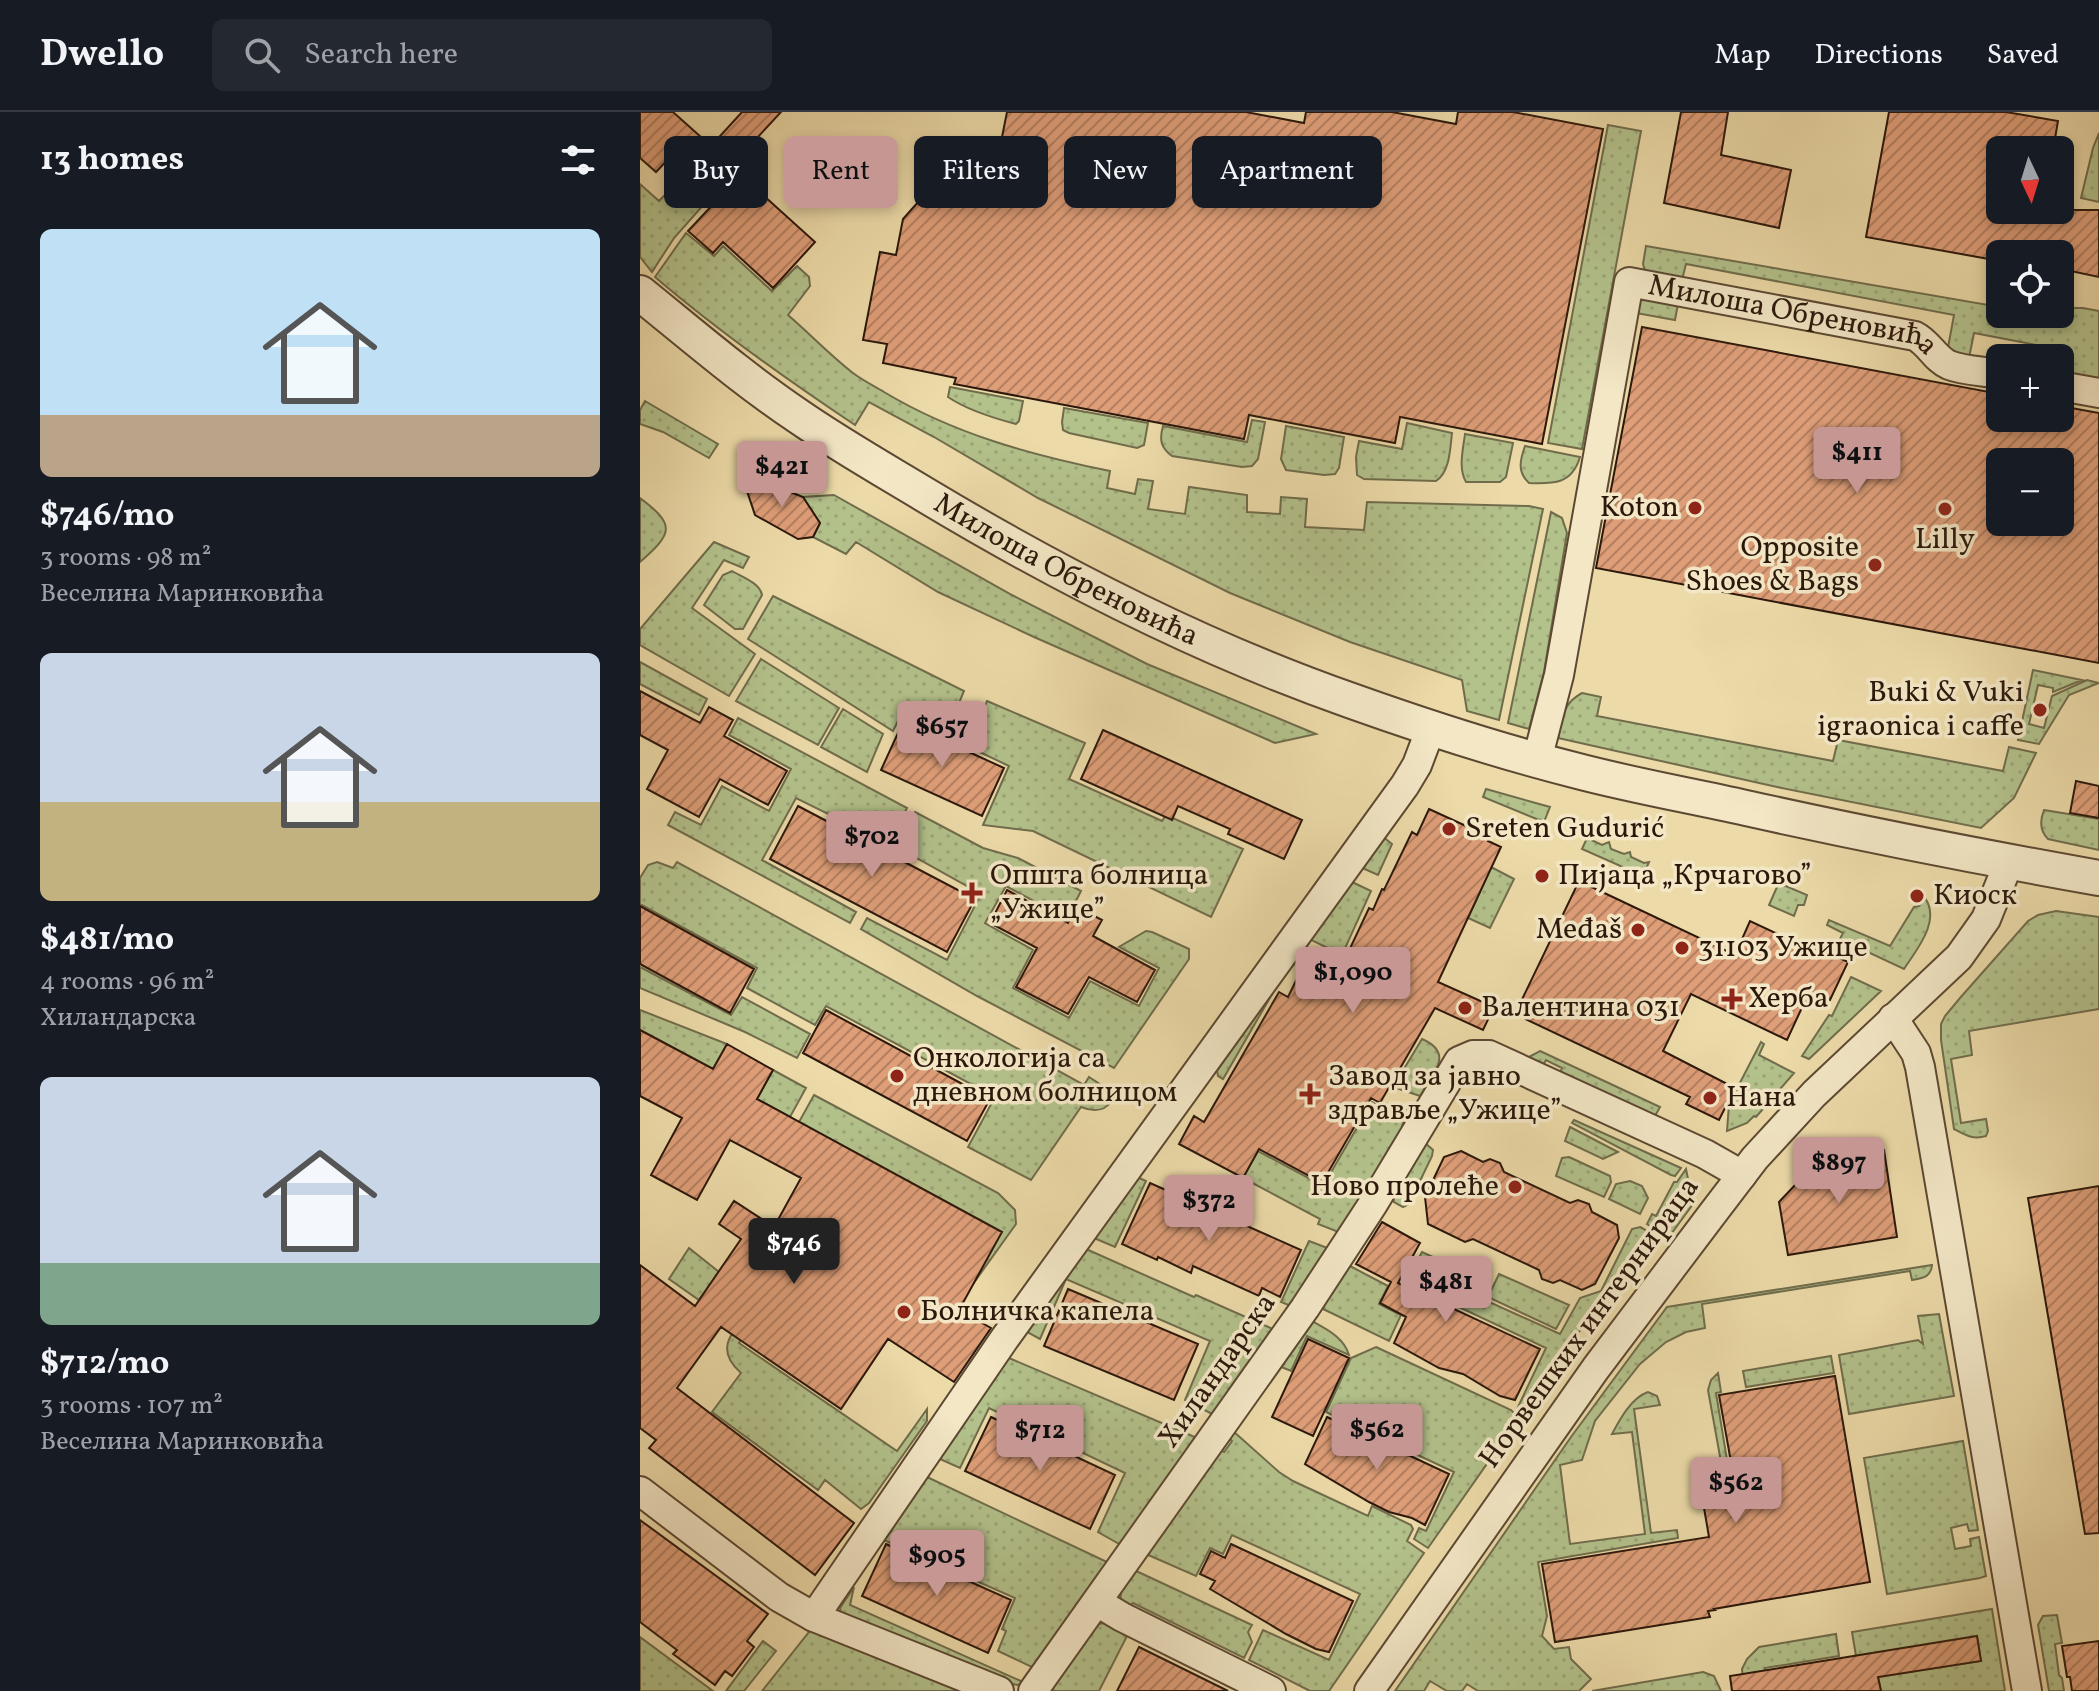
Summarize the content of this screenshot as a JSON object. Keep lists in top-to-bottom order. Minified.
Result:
{"streets":{"street":["Милоша Обреновића","Норвешких интернираца","Хиландарска"]},"crossings":[["Милоша Обреновића","Норвешких интернираца"],["Норвешких интернираца","Хиландарска"]],"places":{"other":["Koton","Lilly","Opposite Shoes & Bags","Buki & Vuki igraonica i caffe","Sreten Gudurić","Пијаца „Крчагово”","Киоск","Međaš","31103 Ужице","Валентина 031","Онкологија са дневном болницом","Нана","Ново пролеће","Болничка капела"],"health":["Општа болница „Ужице”","Херба","Завод за јавно здравље „Ужице”"]},"north":"bottom","page":{"header":"Dwello","search":"Search here","nav":["Map","Directions","Saved"],"heading":"13 homes","map_buttons":["+","−"],"chip":["Buy","Rent","Filters","New","Apartment"],"list":[{"name":"$746/mo","note":"3 rooms · 98 m² · Веселина Маринковића"},{"name":"$481/mo","note":"4 rooms · 96 m² · Хиландарска"},{"name":"$712/mo","note":"3 rooms · 107 m² · Веселина Маринковића"}],"price":["$411","$421","$657","$702","$1,090","$897","$372","$746","$481","$562","$712","$562","$905"]}}
